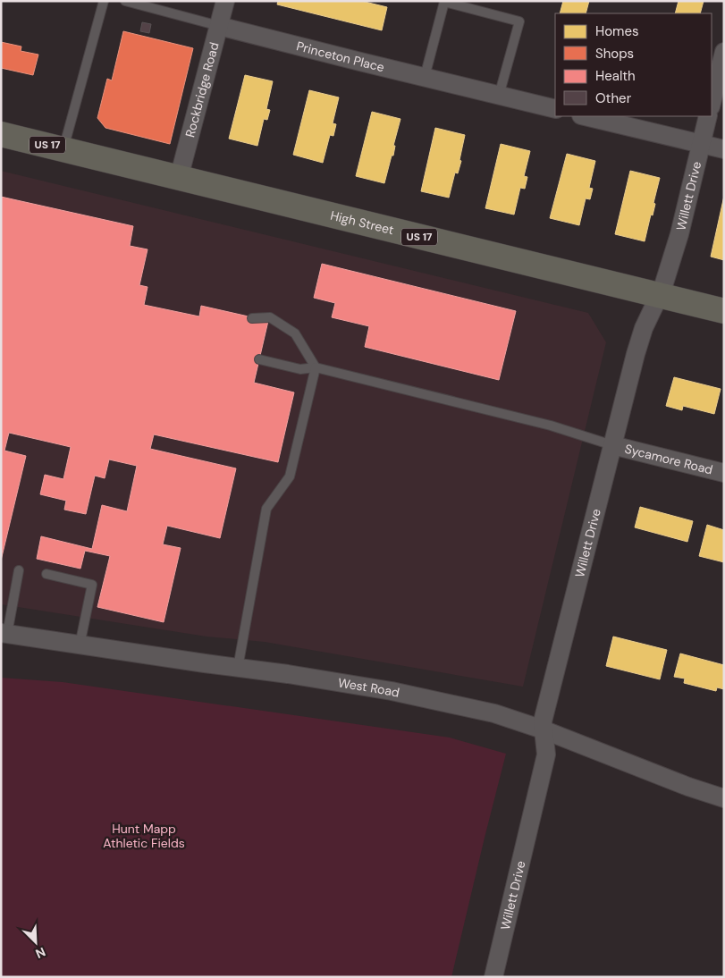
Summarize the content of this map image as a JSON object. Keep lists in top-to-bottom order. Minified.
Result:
{"streets":{"main road":["US 17","High Street"],"street":["Princeton Place","Rockbridge Road","Willett Drive","Sycamore Road","West Road"]},"crossings":[["Princeton Place","Rockbridge Road"],["Rockbridge Road","High Street"],["Willett Drive","High Street"],["Willett Drive","Sycamore Road"],["Willett Drive","West Road"]],"parks":["Hunt Mapp Athletic Fields"],"legend":["Homes","Shops","Health","Other"],"north":"bottom right"}
